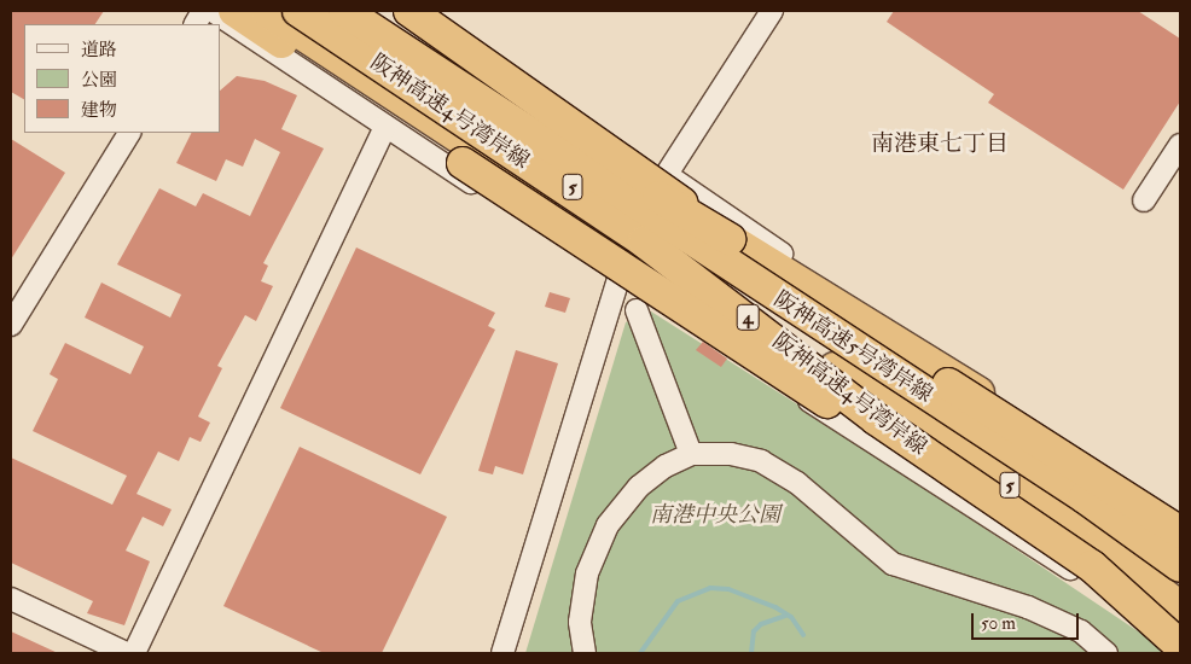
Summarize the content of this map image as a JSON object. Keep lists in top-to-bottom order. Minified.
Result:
{"streets":{"highway":["阪神高速4号湾岸線","5","4","阪神高速5号湾岸線"]},"districts":["南港東七丁目"],"parks":["南港中央公園"],"legend":["道路","公園","建物"],"scale_bar":"50 m"}
